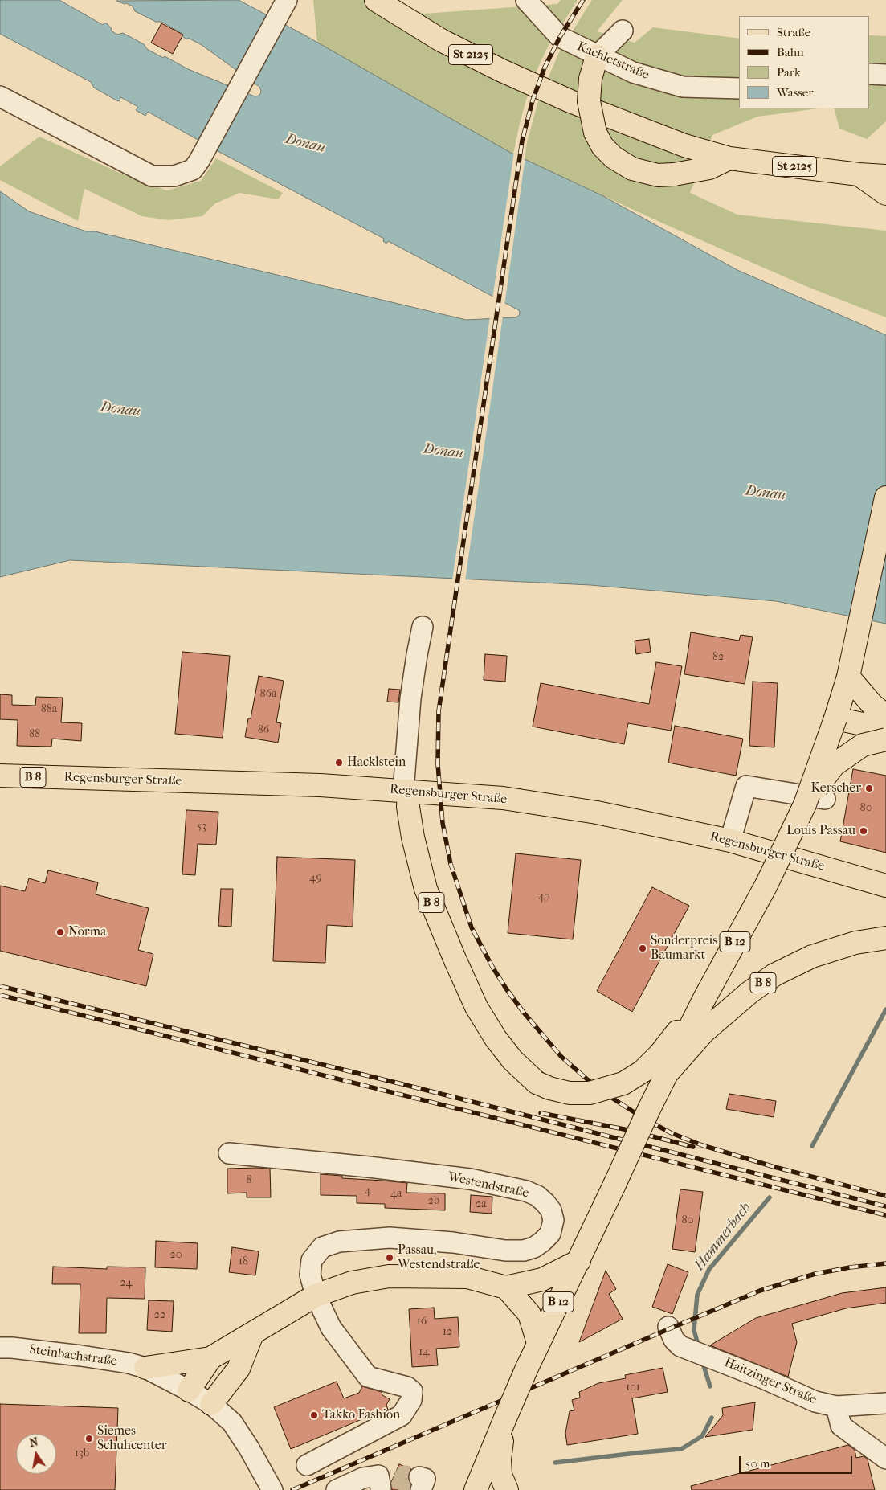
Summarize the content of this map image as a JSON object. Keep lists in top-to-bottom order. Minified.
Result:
{"streets":{"main road":["St 2125","B 8","Regensburger Straße","B 12"],"street":["Kachletstraße","Westendstraße","Steinbachstraße","Haitzinger Straße"]},"crossings":[["B 8","Regensburger Straße"],["B 8","B 12"]],"water":["Donau","Hammerbach"],"places":["Hacklstein","Kerscher","Louis Passau","Norma","Sonderpreis Baumarkt","Passau, Westendstraße","Takko Fashion","Siemes Schuhcenter"],"house_numbers":["82","86a","88a","86","88","80","53","49","47","8","4","4a","2b","2a","80","20","18","24","22","16","12","14","101","13b"],"legend":["Straße","Bahn","Park","Wasser"],"scale_bar":"50 m","north":"top"}
